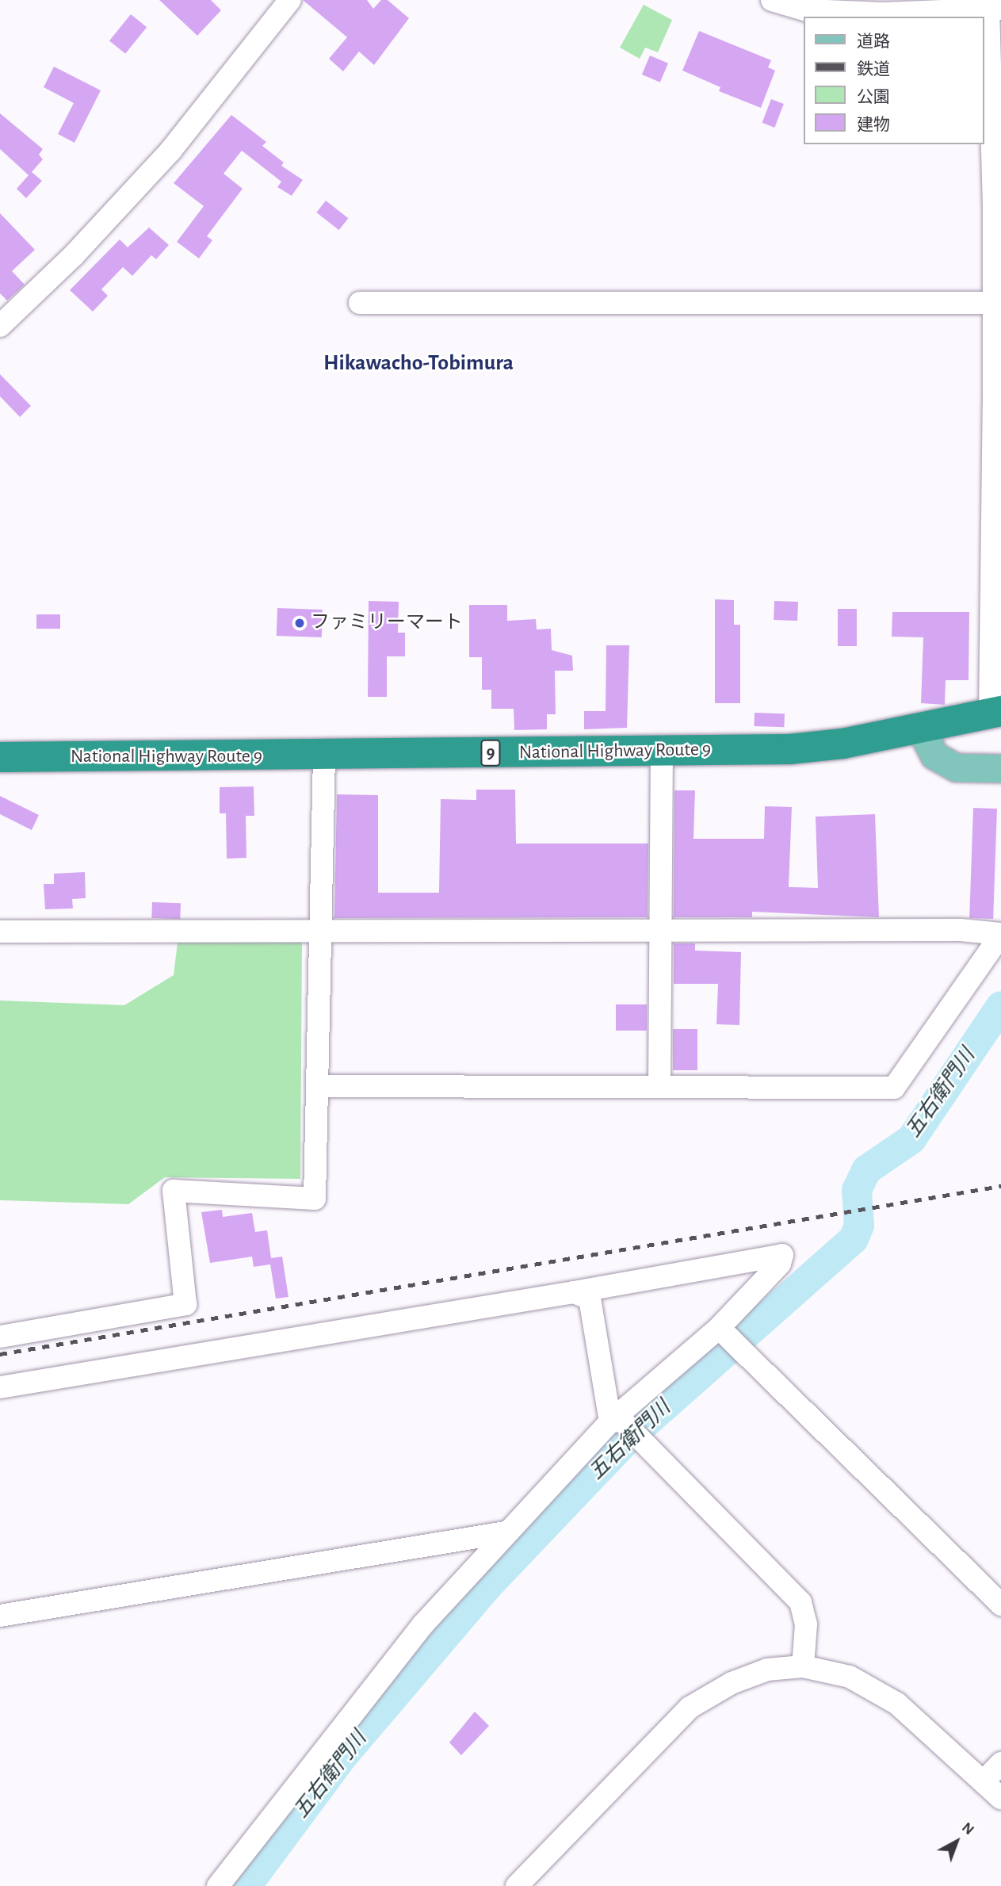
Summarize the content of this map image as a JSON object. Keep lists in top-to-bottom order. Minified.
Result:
{"streets":{"highway":["National Highway Route 9","9"]},"districts":["Hikawacho-Tobimura"],"water":["五右衛門川"],"places":["ファミリーマート"],"legend":["道路","鉄道","公園","建物"],"north":"top right"}
